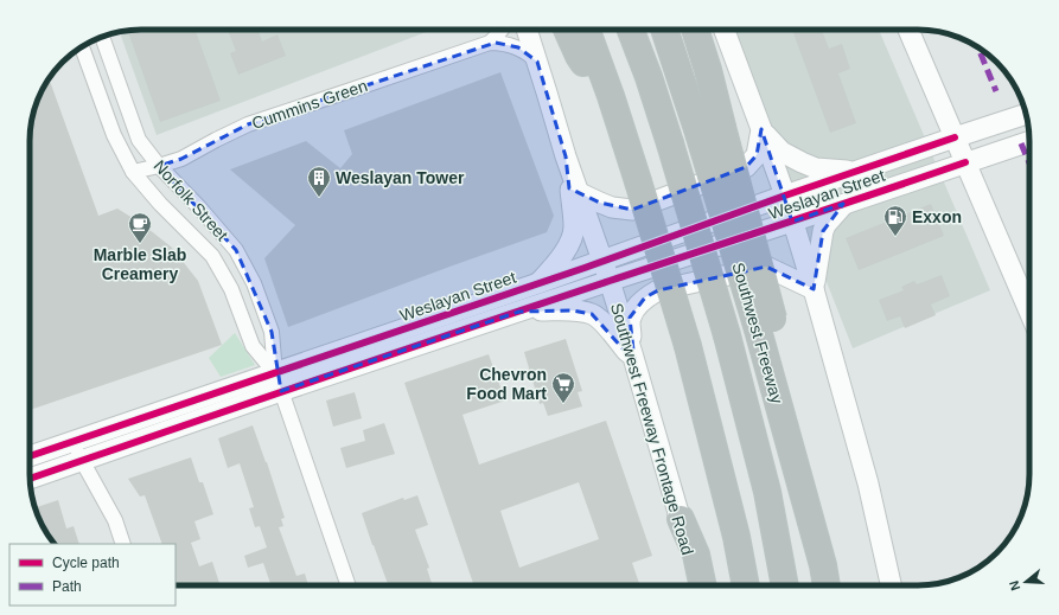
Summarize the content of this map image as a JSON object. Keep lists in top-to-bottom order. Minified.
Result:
{"streets":{"main road":["Weslayan Street","Southwest Freeway Frontage Road"],"street":["Cummins Green","Norfolk Street"]},"crossings":[["Cummins Green","Norfolk Street"],["Cummins Green","Southwest Freeway Frontage Road"],["Weslayan Street","Norfolk Street"],["Weslayan Street","Southwest Freeway Frontage Road"]],"places":{"building":["Weslayan Tower"],"fuel station":["Exxon"],"cafe":["Marble Slab Creamery"],"supermarket":["Chevron Food Mart"]},"legend":["Cycle path","Path"],"north":"left"}
